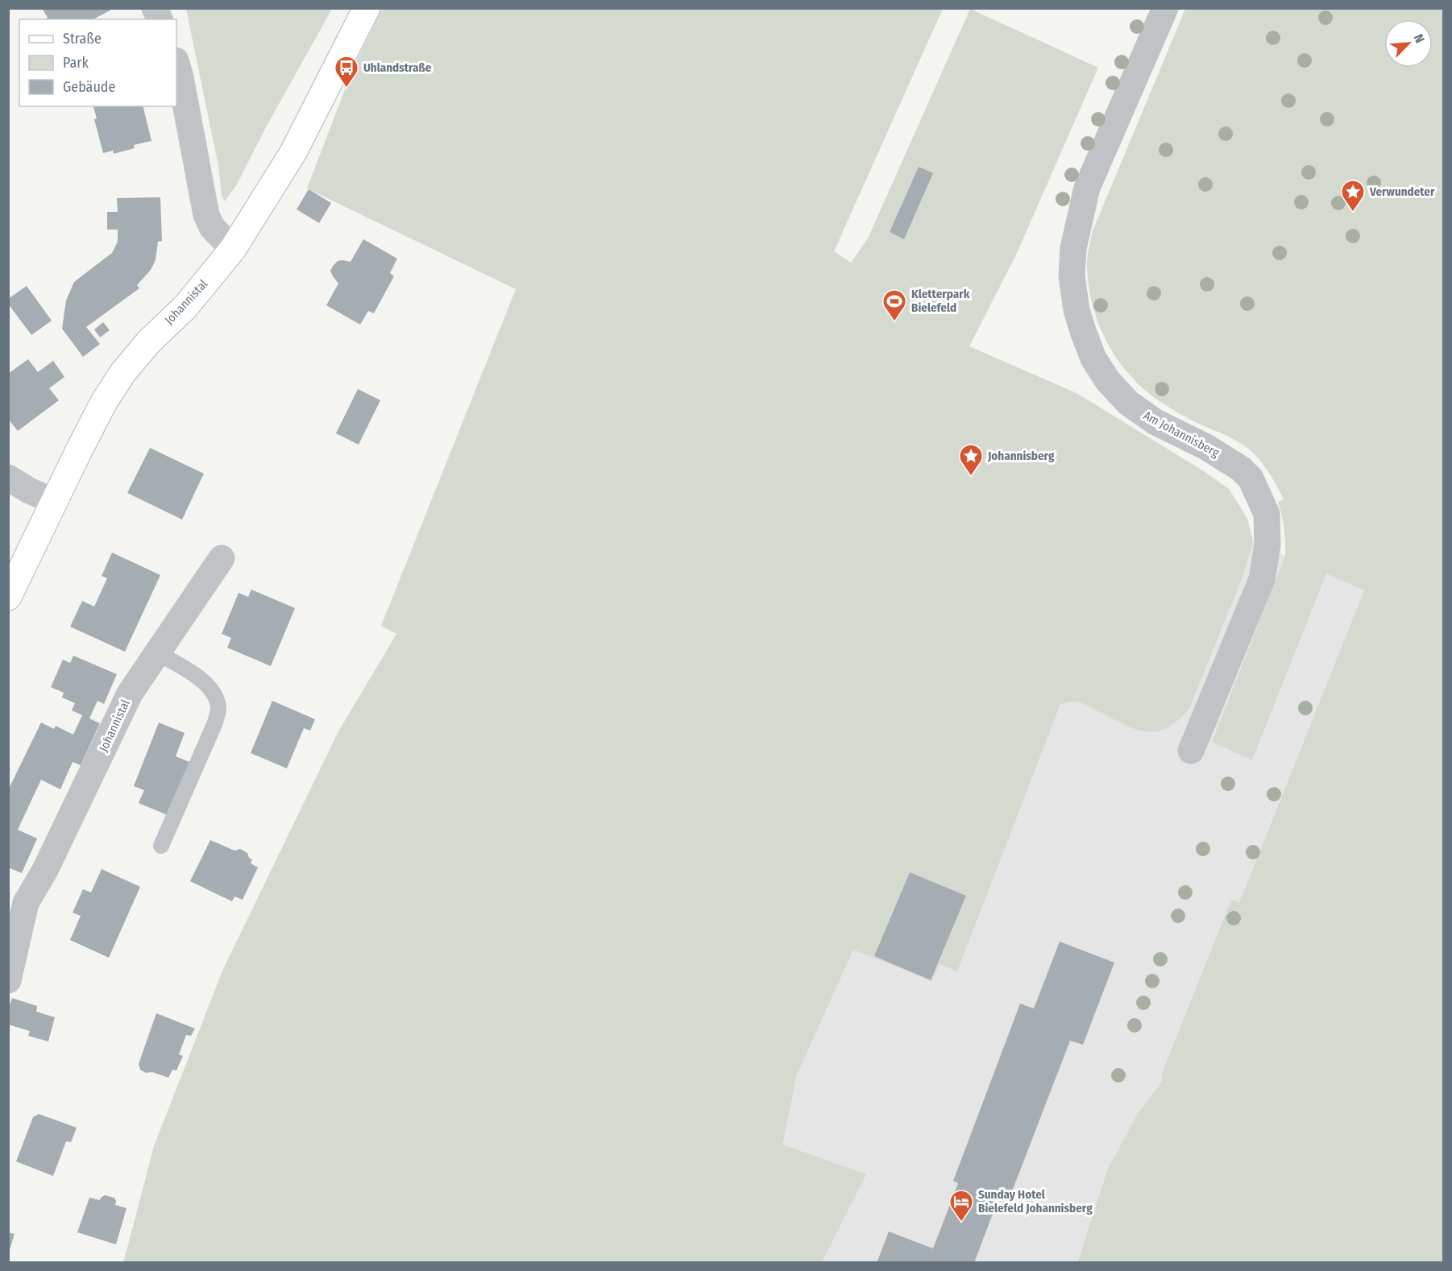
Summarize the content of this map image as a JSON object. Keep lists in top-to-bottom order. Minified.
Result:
{"streets":{"main road":["Johannistal"],"street":["Am Johannisberg"]},"places":{"bus stop":["Uhlandstraße"],"place":["Verwundeter","Johannisberg"],"sports":["Kletterpark Bielefeld"],"hotel":["Sunday Hotel Bielefeld Johannisberg"]},"legend":["Straße","Park","Gebäude"],"north":"top right"}
